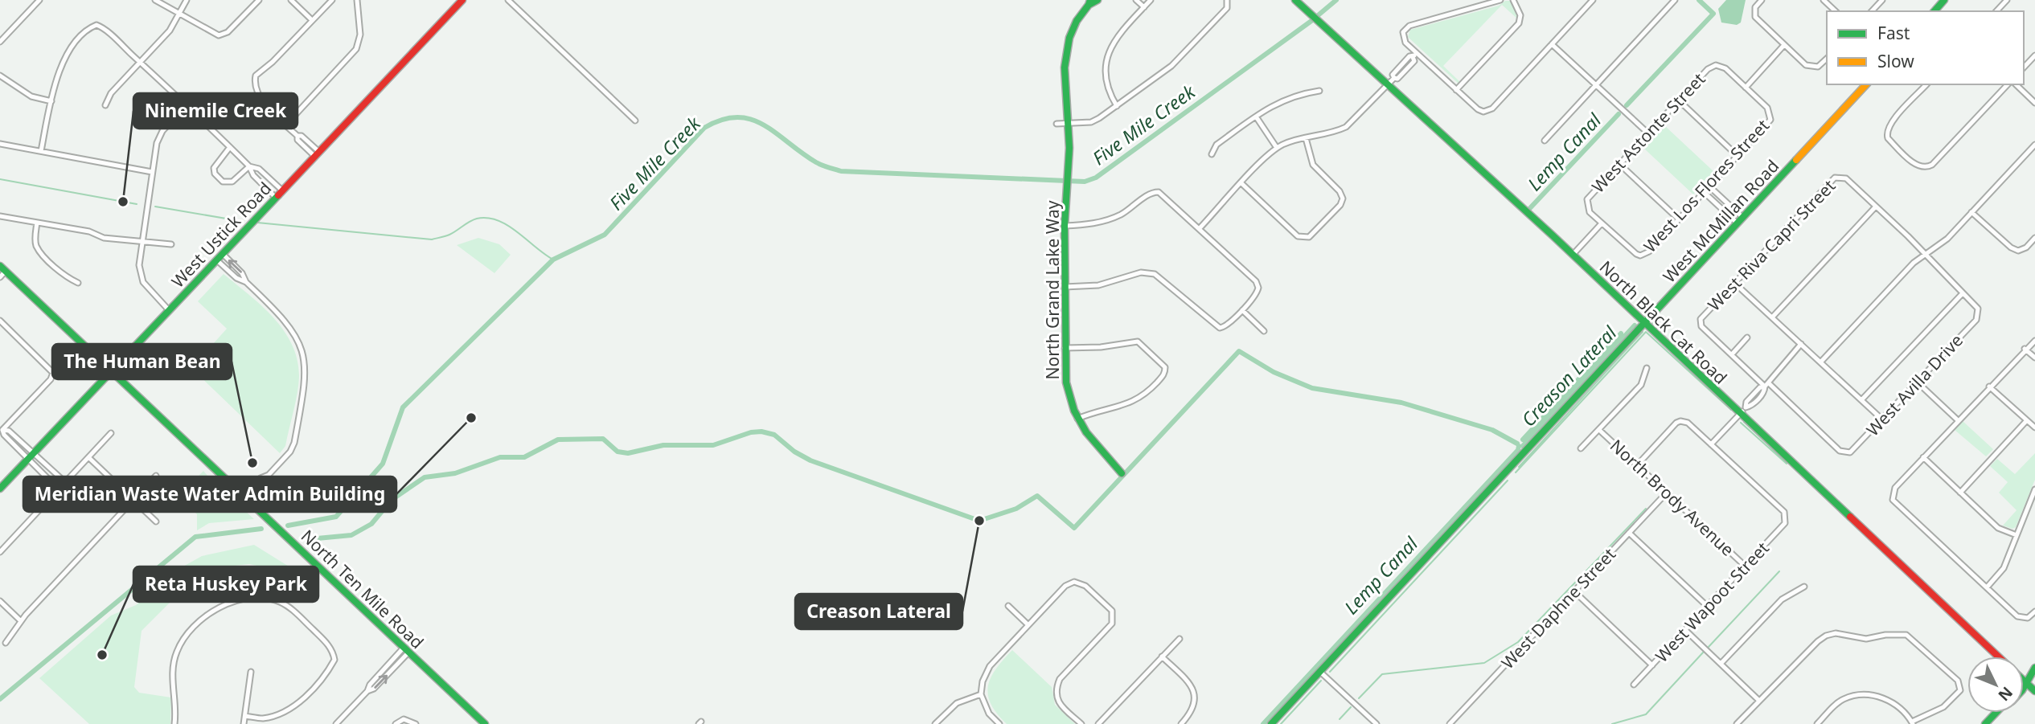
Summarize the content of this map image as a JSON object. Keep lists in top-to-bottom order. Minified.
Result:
{"streets":{"main road":["West McMillan Road","West Ustick Road","North Grand Lake Way","North Black Cat Road","North Ten Mile Road"],"street":["West Astonte Street","West Los Flores Street","West Riva Capri Street","West Avilla Drive","North Brody Avenue","West Wapoot Street","West Daphne Street"]},"crossings":[["West Astonte Street","West Los Flores Street"],["West McMillan Road","North Black Cat Road"],["West Ustick Road","North Ten Mile Road"],["West Riva Capri Street","West Avilla Drive"],["North Brody Avenue","West Wapoot Street"],["North Brody Avenue","West Daphne Street"]],"water":["Five Mile Creek","Lemp Canal","Creason Lateral"],"places":["Ninemile Creek","Meridian Waste Water Admin Building","The Human Bean","Creason Lateral","Reta Huskey Park"],"legend":["Fast","Slow"],"north":"bottom right"}
